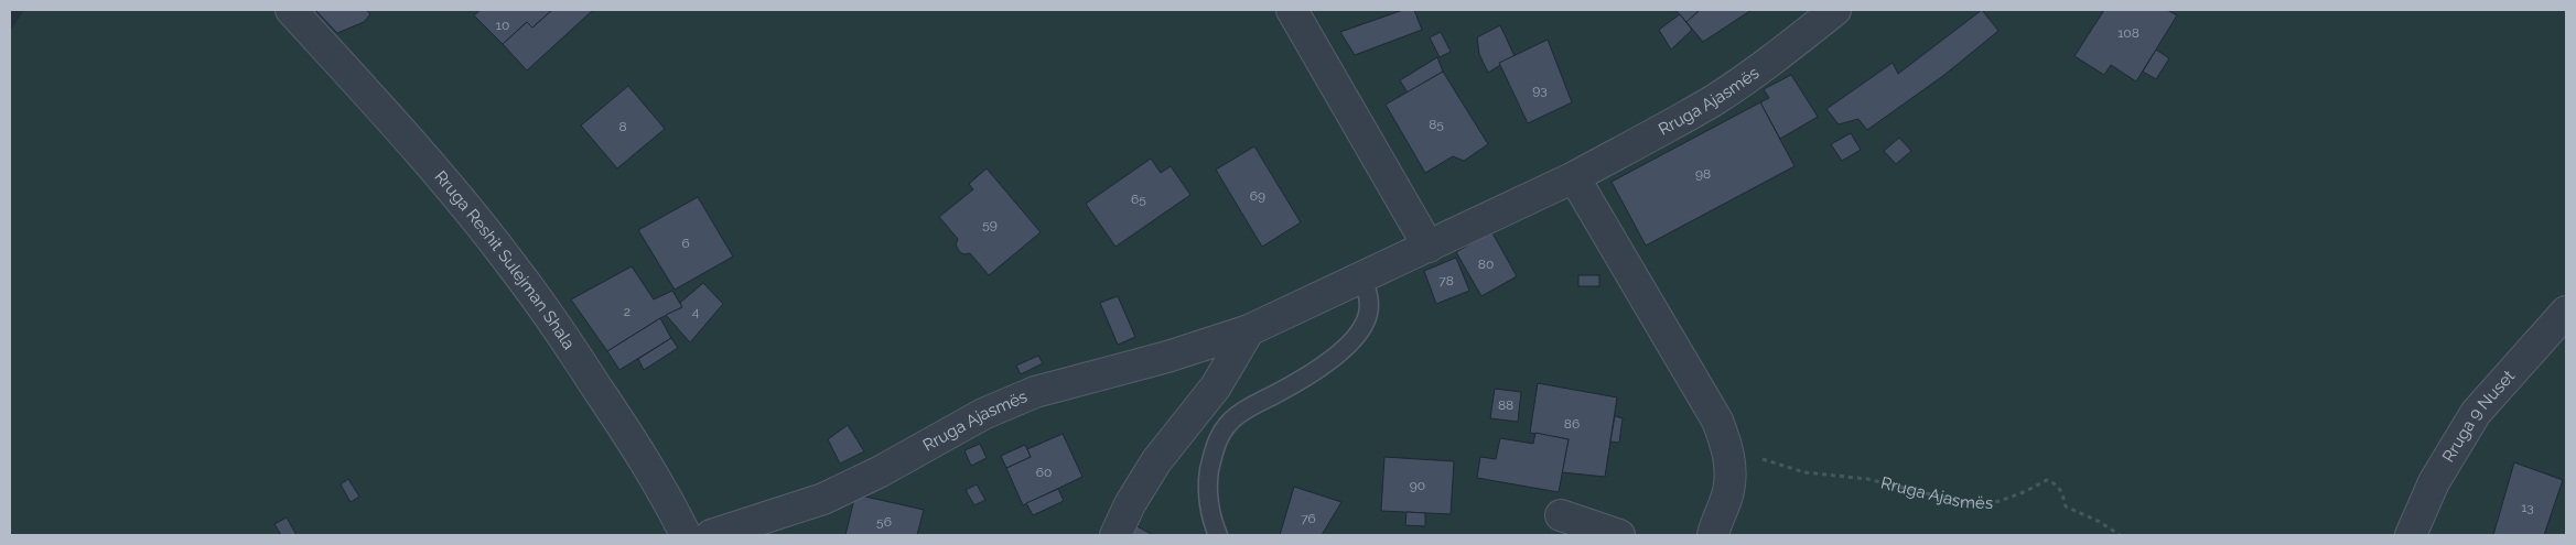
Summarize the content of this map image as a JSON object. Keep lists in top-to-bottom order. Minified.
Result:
{"streets":{"street":["Rruga Ajasmës","Rruga Reshit Sulejman Shala","Rruga 9 Nuset"]},"house_numbers":["10","108","93","85","8","98","69","65","59","6","80","78","2","4","88","86","60","90","13","76","56"]}
